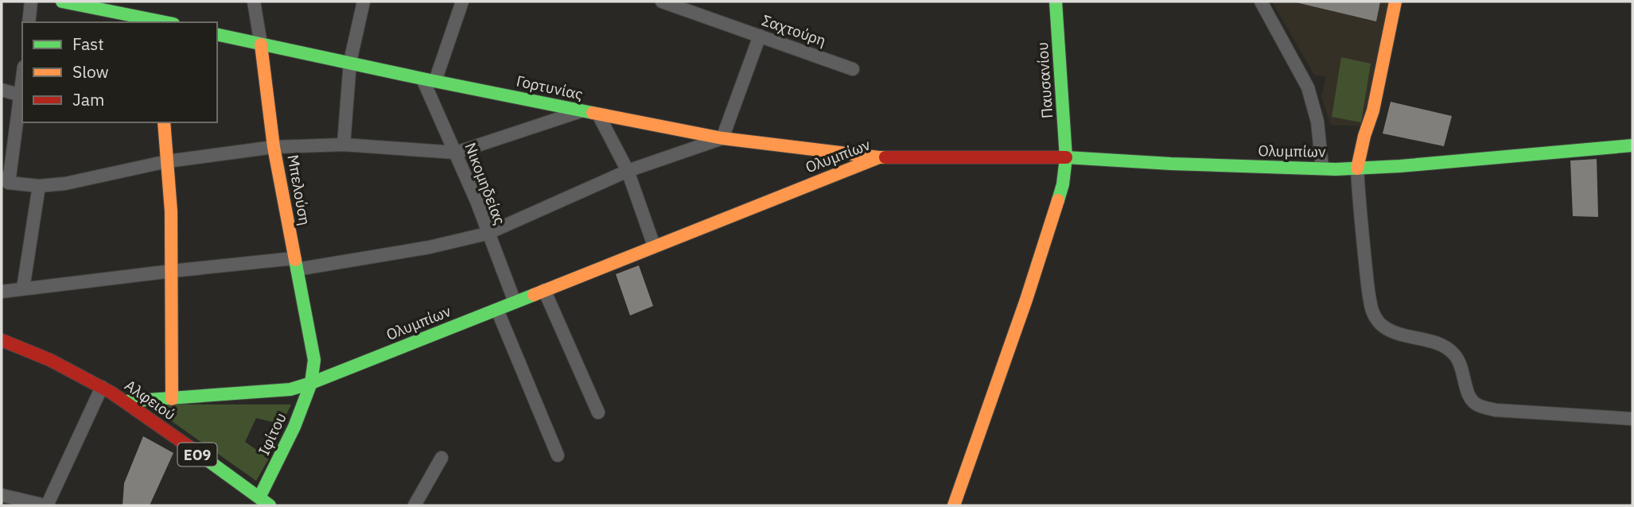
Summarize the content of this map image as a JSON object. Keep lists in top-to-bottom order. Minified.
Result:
{"streets":{"main road":["Παυσανίου","Γορτυνίας","Ολυμπίων","Μπελούση","Αλφειού","Ιφίτου","ΕΟ9"],"street":["Σαχτούρη","Νικομηδείας"]},"crossings":[["Παυσανίου","Ολυμπίων"],["Γορτυνίας","Ολυμπίων"],["Γορτυνίας","Νικομηδείας"],["Γορτυνίας","Μπελούση"],["Ολυμπίων","Νικομηδείας"],["Ολυμπίων","Μπελούση"],["Ολυμπίων","Αλφειού"],["Ολυμπίων","Ιφίτου"],["Μπελούση","Ιφίτου"],["Αλφειού","Ιφίτου"]],"legend":["Fast","Slow","Jam"]}
